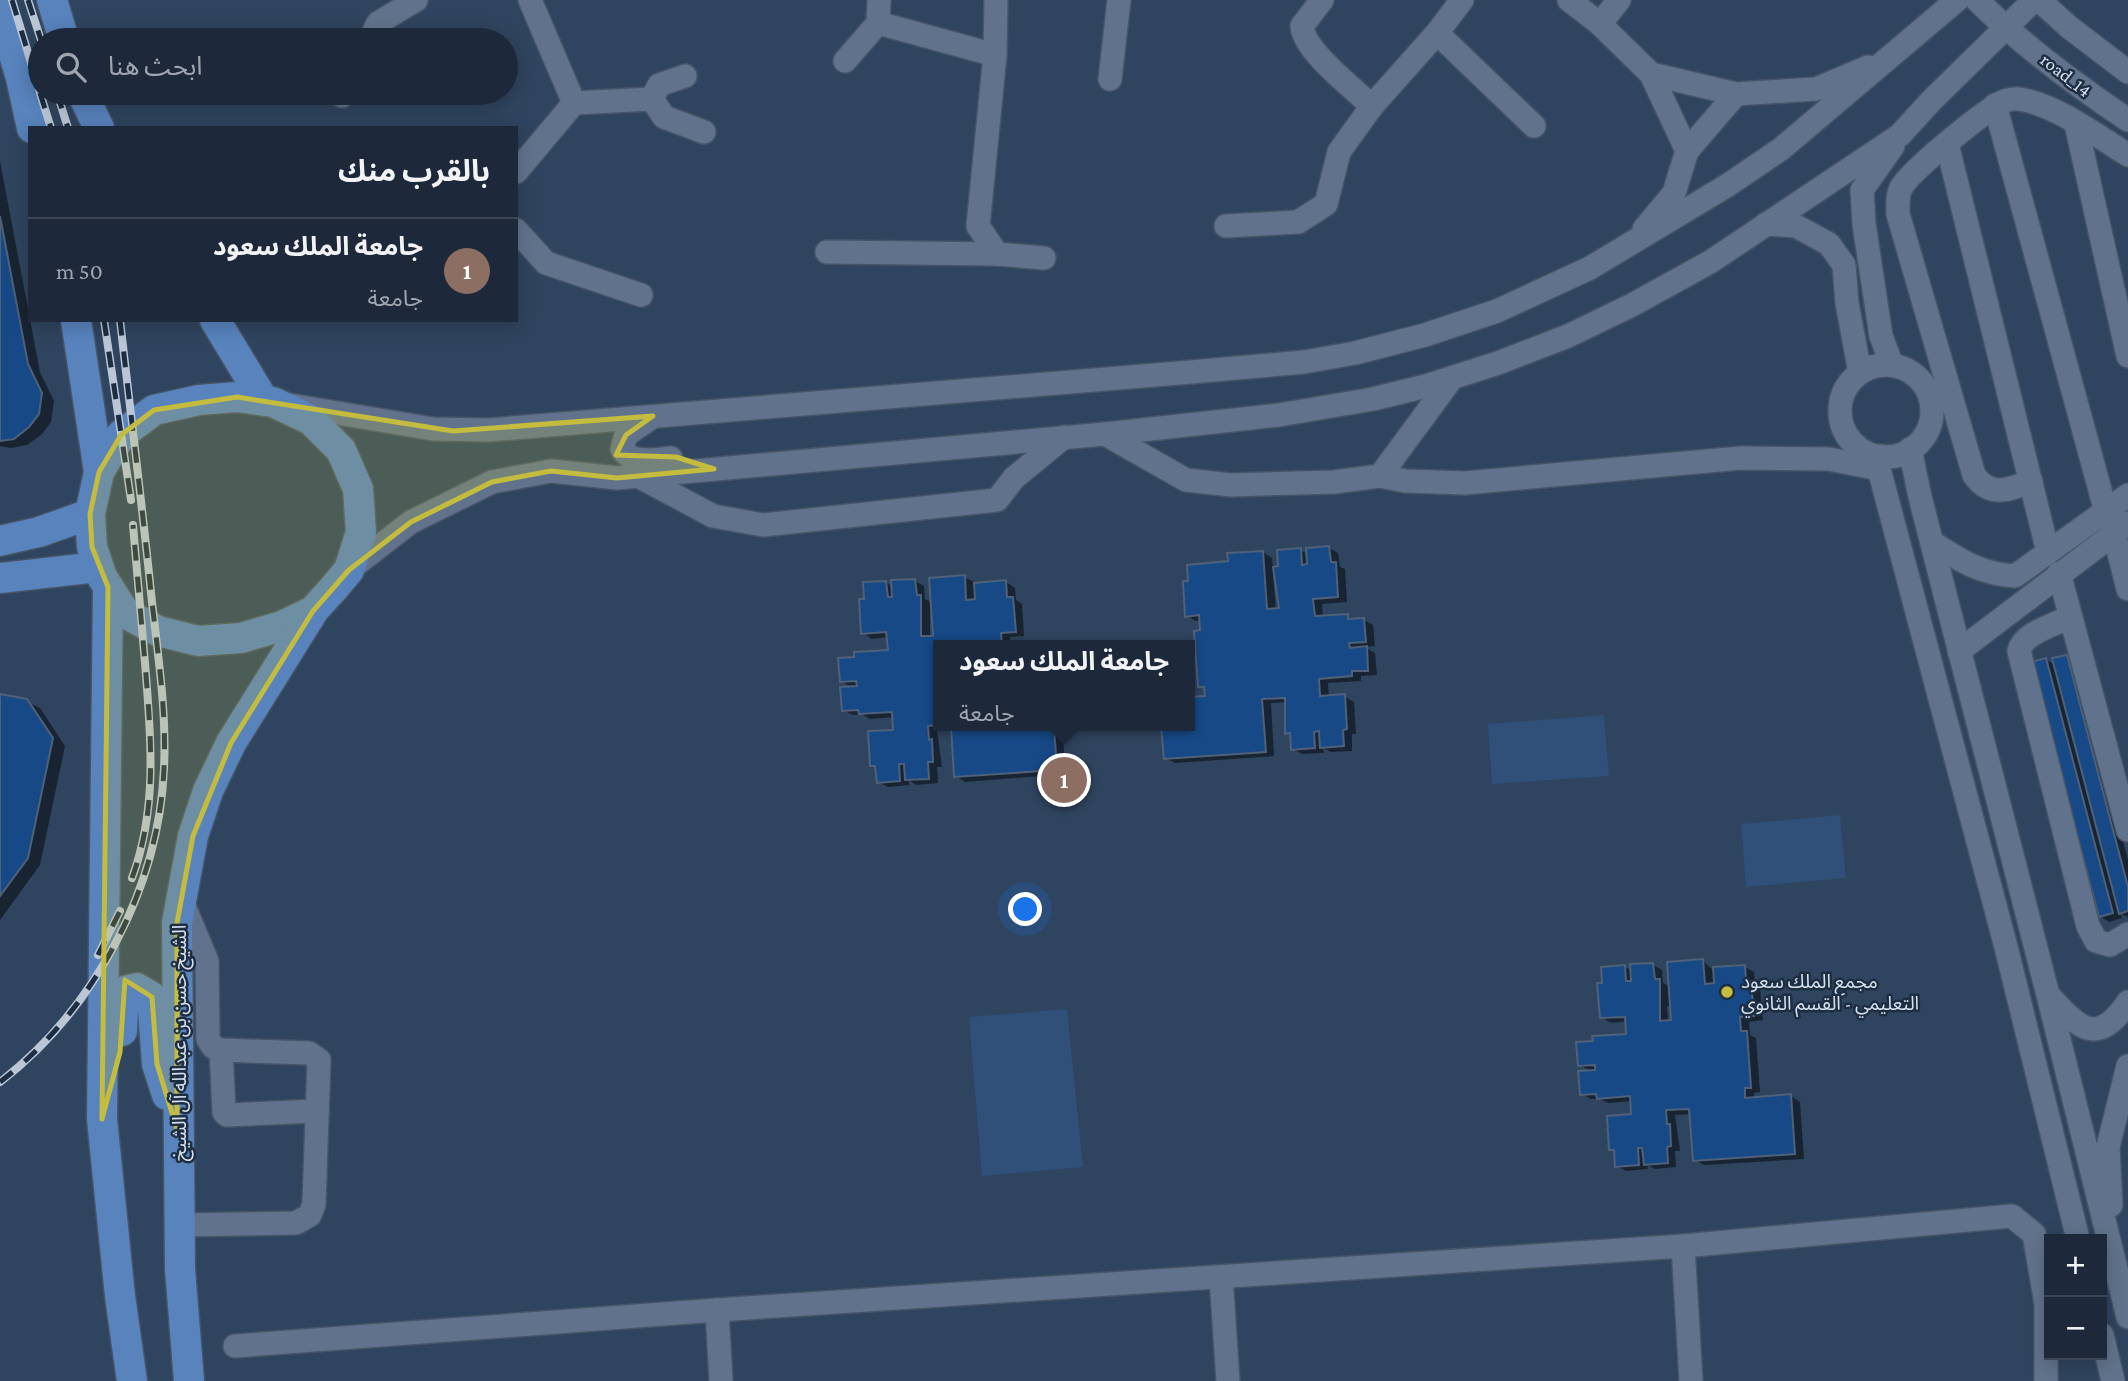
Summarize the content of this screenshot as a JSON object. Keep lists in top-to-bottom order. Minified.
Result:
{"streets":{"main road":["الشيخ حسن بن عبدالله آل الشيخ"],"street":["road_14"]},"places":["مجمع الملك سعود التعليمي - القسم الثانوي"],"page":{"search":"ابحث هنا","heading":"بالقرب منك","list":[{"mark":"1","name":"جامعة الملك سعود","note":"جامعة","value":"50 m"}],"popup":["جامعة الملك سعود","جامعة"],"pins":"1","map_buttons":["+","−"]}}
